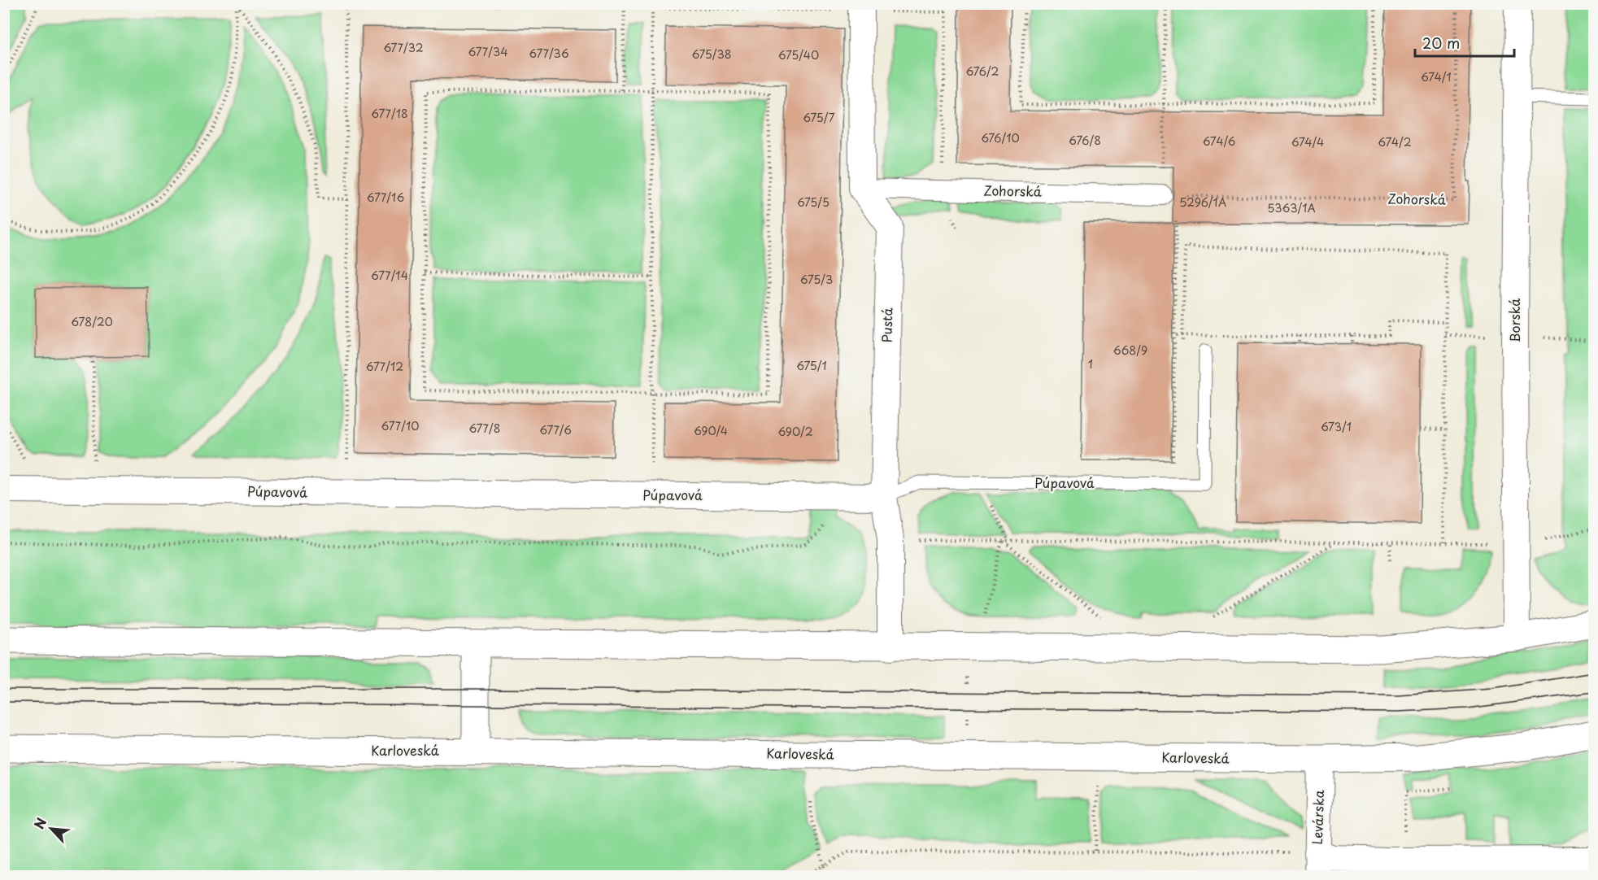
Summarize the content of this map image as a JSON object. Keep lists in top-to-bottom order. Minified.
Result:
{"streets":{"main road":["Karloveská"],"street":["Zohorská","Borská","Pustá","Púpavová","Levárska"]},"crossings":[["Zohorská","Pustá"],["Pustá","Púpavová"],["Karloveská","Levárska"]],"house_numbers":["677/32","677/34","677/36","675/38","675/40","676/2","674/1","677/18","675/7","676/10","676/8","674/6","674/4","674/2","677/16","675/5","5296/1A","5363/1A","677/14","675/3","678/20","668/9","1","675/1","677/12","677/10","673/1","677/8","677/6","690/4","690/2"],"scale_bar":"20 m","north":"top left"}
